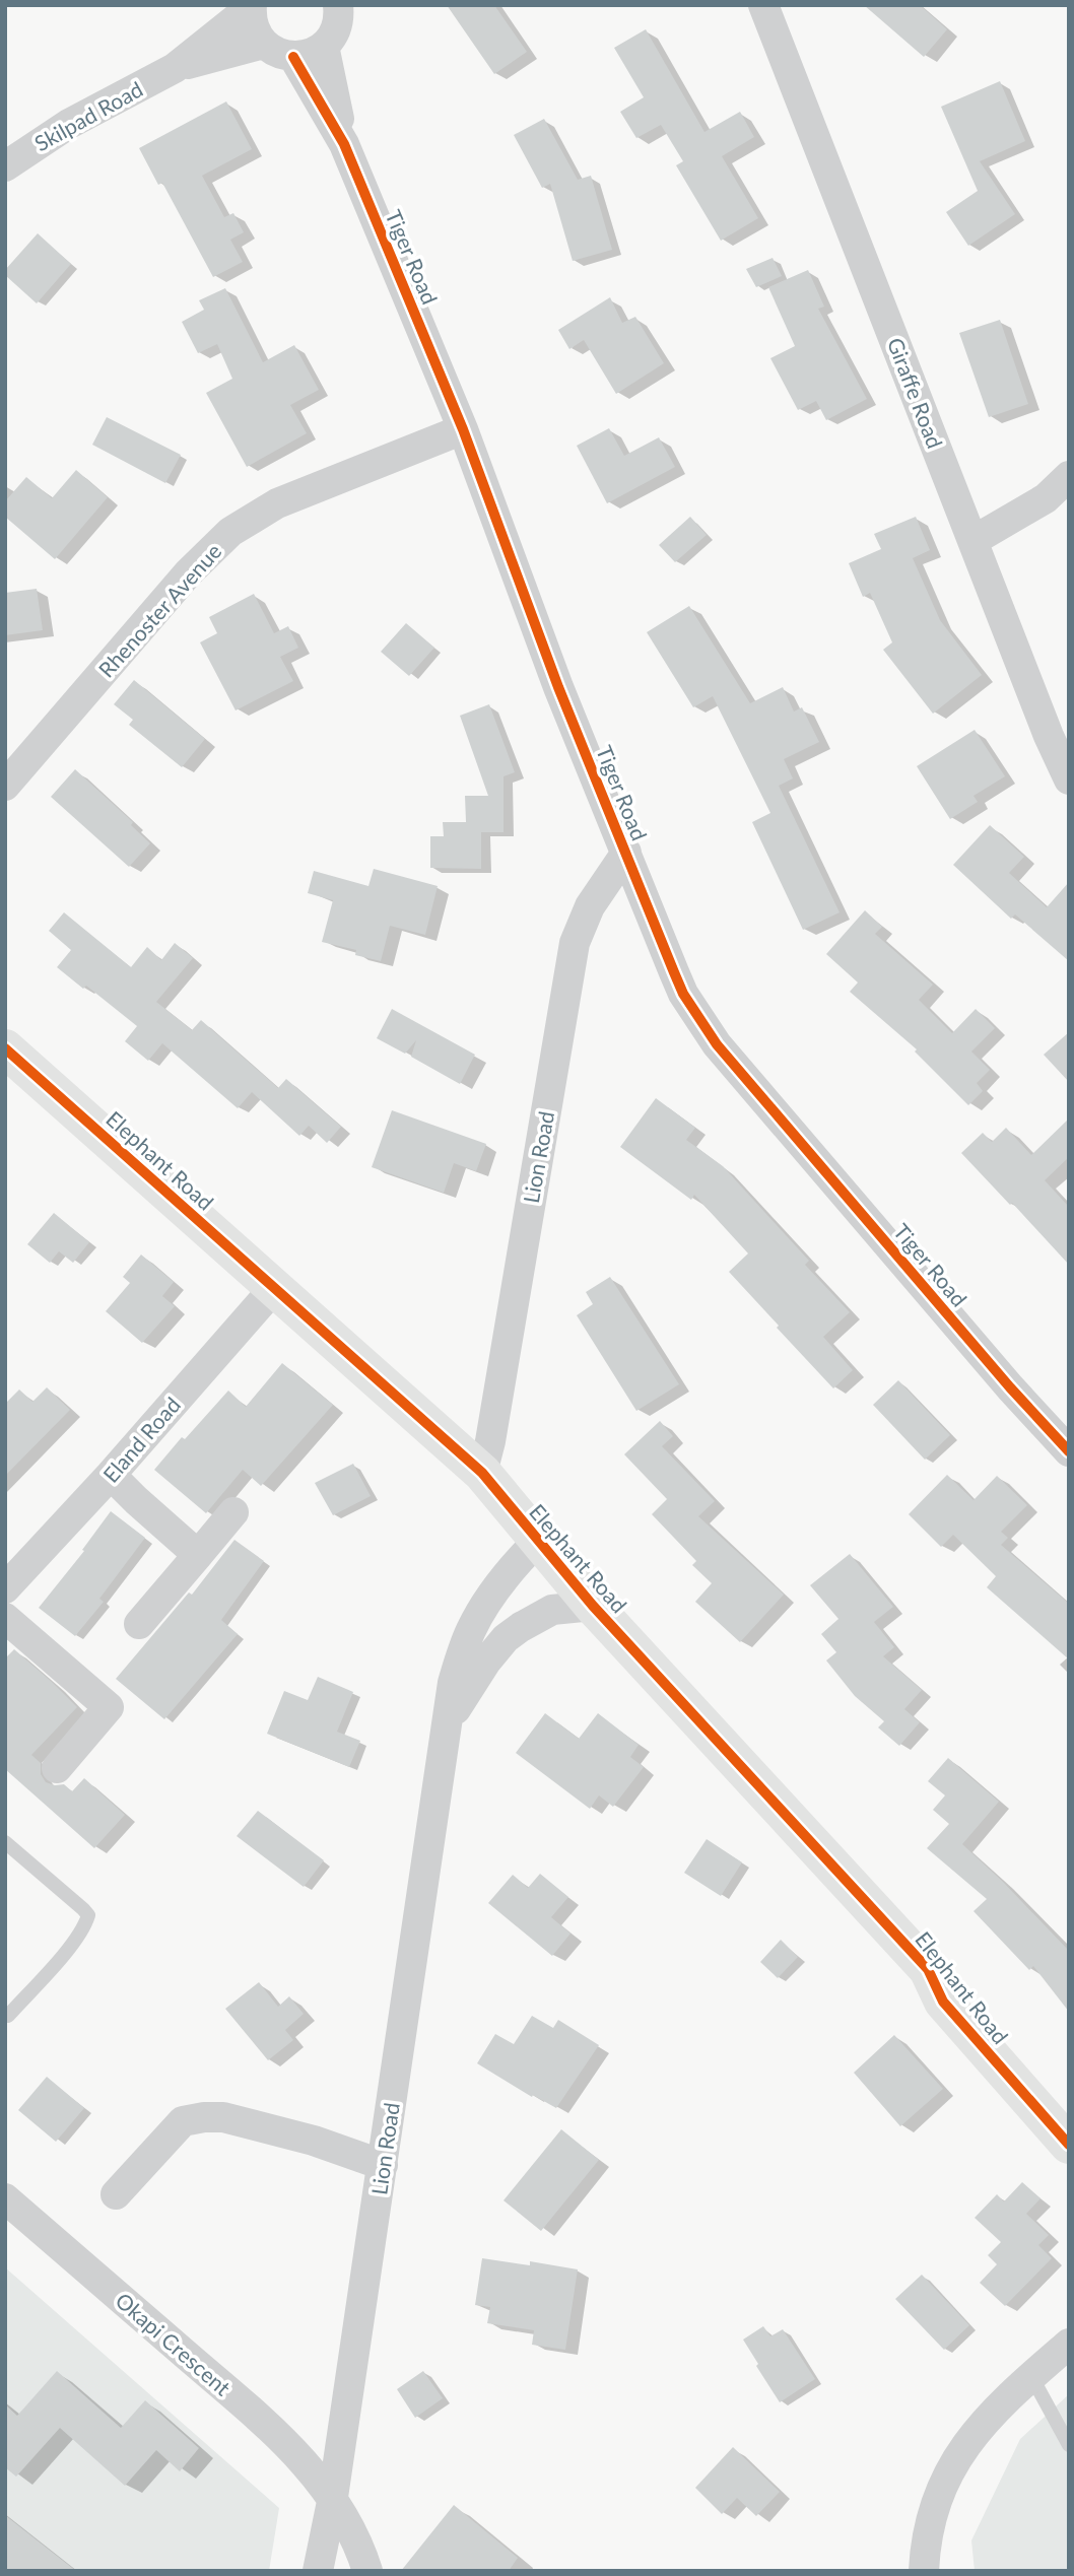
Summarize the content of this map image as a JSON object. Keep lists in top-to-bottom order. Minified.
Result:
{"streets":{"street":["Skilpad Road","Tiger Road","Giraffe Road","Rhenoster Avenue","Lion Road","Elephant Road","Eland Road","Okapi Crescent"]},"crossings":[["Tiger Road","Rhenoster Avenue"],["Tiger Road","Lion Road"],["Lion Road","Elephant Road"],["Lion Road","Okapi Crescent"],["Elephant Road","Eland Road"]]}
